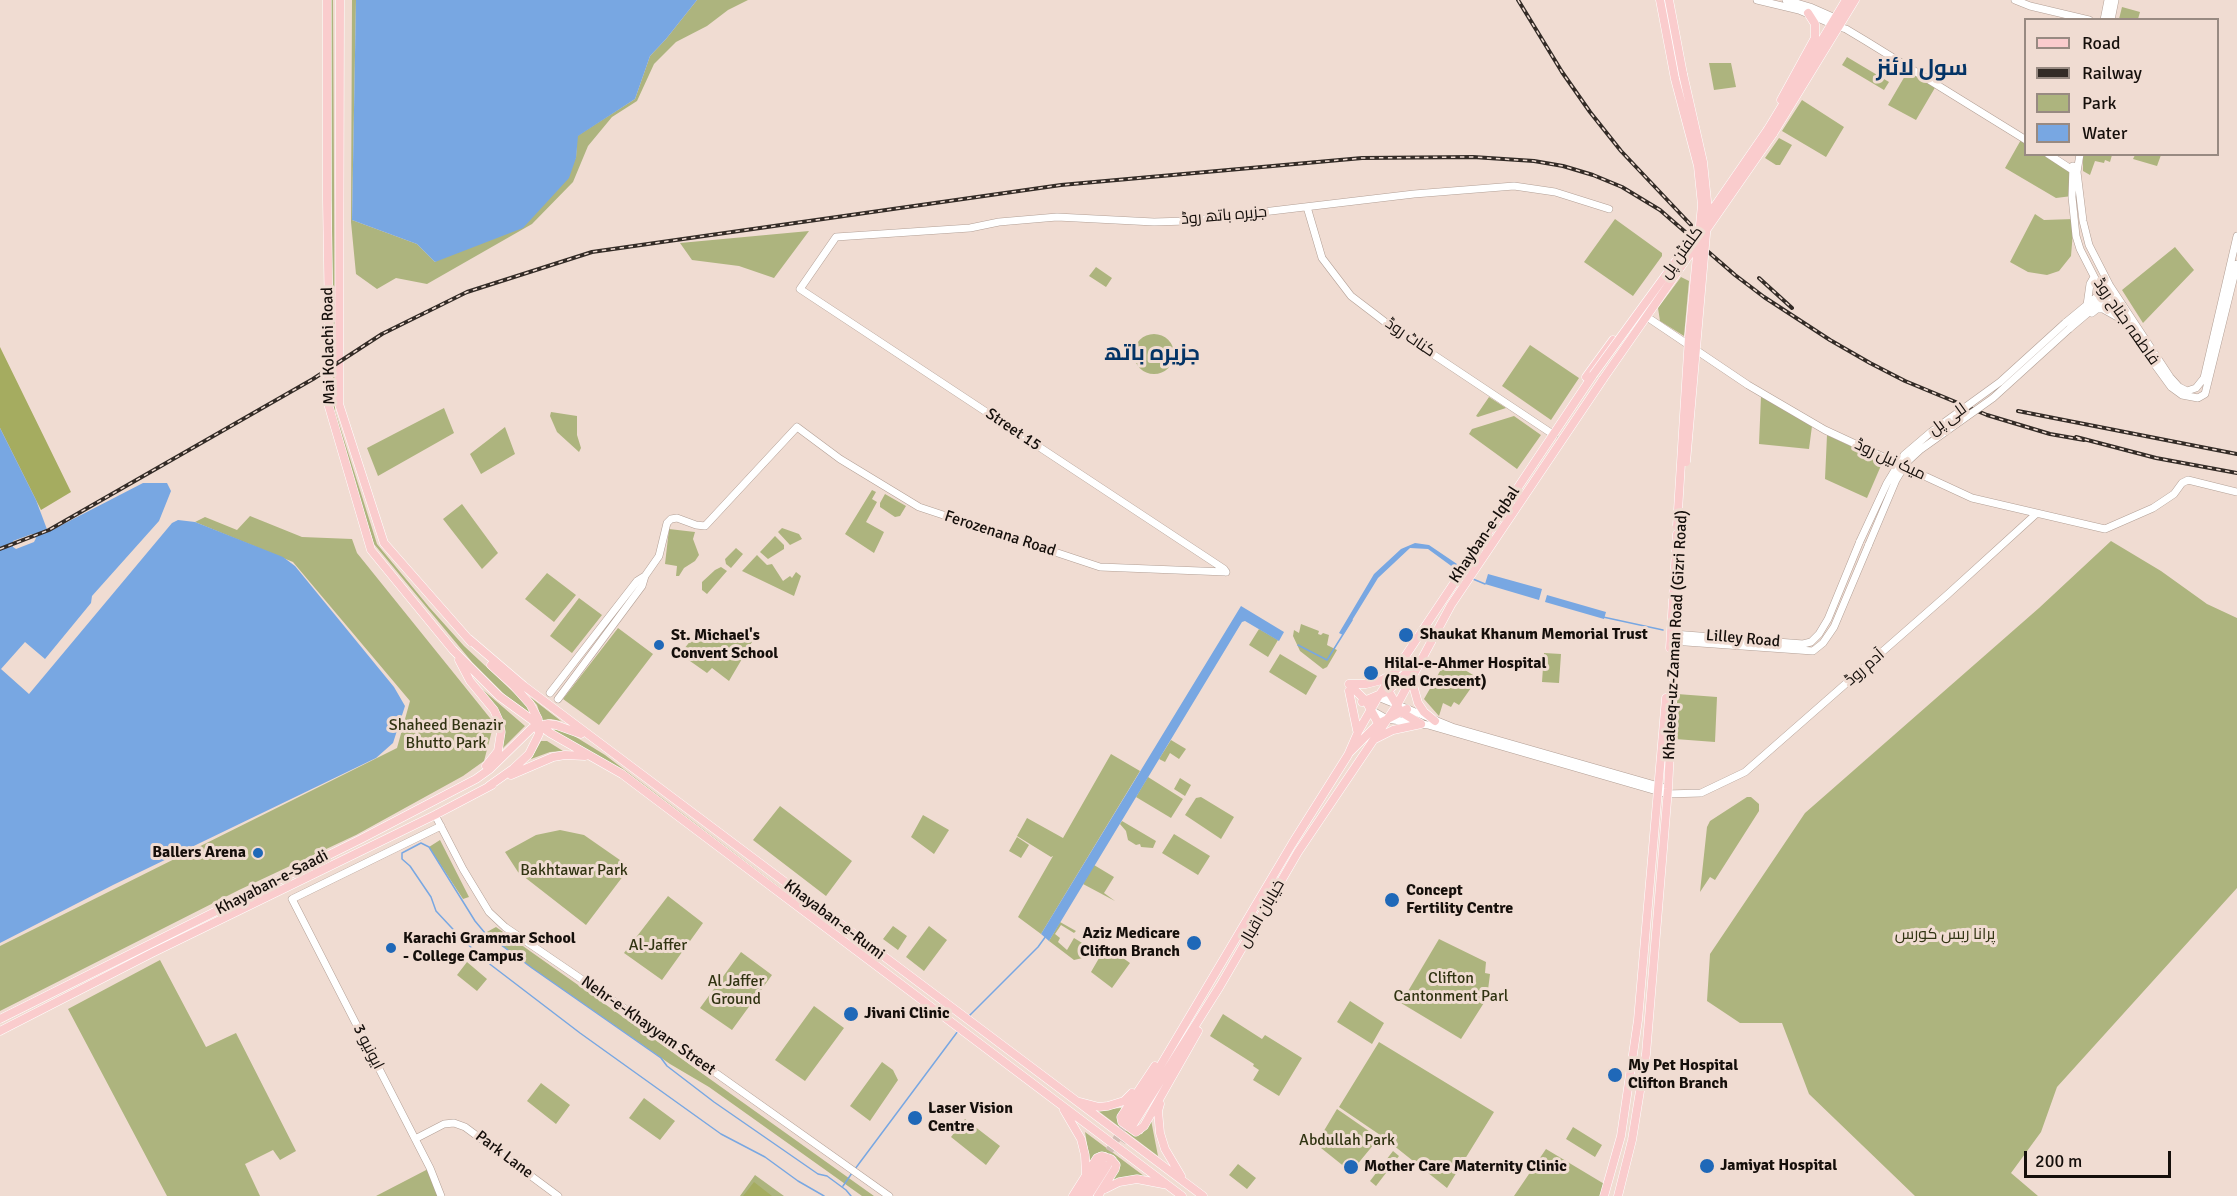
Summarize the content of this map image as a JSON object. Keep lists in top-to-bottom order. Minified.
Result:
{"streets":{"main road":["کلفٹن پل","Mai Kolachi Road","Khayban-e-Iqbal","Khaleeq-uz-Zaman Road (Gizri Road)","Khayaban-e-Saadi","خیابان اقبال","Khayaban-e-Rumi"],"street":["جزیرہ باتھ روڈ","فاطمہ جناح روڈ","کناٹ روڈ","للی پل","Street 15","میک نیل روڈ","Ferozenana Road","Lilley Road","آدم روڈ","Nehr-e-Khayyam Street","ایونیو 3","Park Lane"]},"crossings":[["جزیرہ باتھ روڈ","کناٹ روڈ"],["جزیرہ باتھ روڈ","Street 15"],["کلفٹن پل","Khayban-e-Iqbal"],["کناٹ روڈ","Khayban-e-Iqbal"],["Mai Kolachi Road","Khayaban-e-Saadi"],["Mai Kolachi Road","Khayaban-e-Rumi"],["للی پل","Lilley Road"],["Street 15","Ferozenana Road"],["میک نیل روڈ","آدم روڈ"],["Khayban-e-Iqbal","خیابان اقبال"],["Khaleeq-uz-Zaman Road (Gizri Road)","Lilley Road"],["Khaleeq-uz-Zaman Road (Gizri Road)","آدم روڈ"],["Khayaban-e-Saadi","Khayaban-e-Rumi"],["Khayaban-e-Saadi","Nehr-e-Khayyam Street"],["Nehr-e-Khayyam Street","ایونیو 3"],["ایونیو 3","Park Lane"]],"districts":["سول لائنز","جزیرہ باتھ"],"parks":["Shaheed Benazir Bhutto Park","Bakhtawar Park","پرانا ریس کورس","Al-Jaffer","Clifton Cantonment Parl","Al Jaffer Ground","Abdullah Park"],"places":["Shaukat Khanum Memorial Trust","St. Michael's Convent School","Hilal-e-Ahmer Hospital (Red Crescent)","Ballers Arena","Concept Fertility Centre","Aziz Medicare Clifton Branch","Karachi Grammar School - College Campus","Jivani Clinic","My Pet Hospital Clifton Branch","Laser Vision Centre","Jamiyat Hospital","Mother Care Maternity Clinic"],"legend":["Road","Railway","Park","Water"],"scale_bar":"200 m"}
